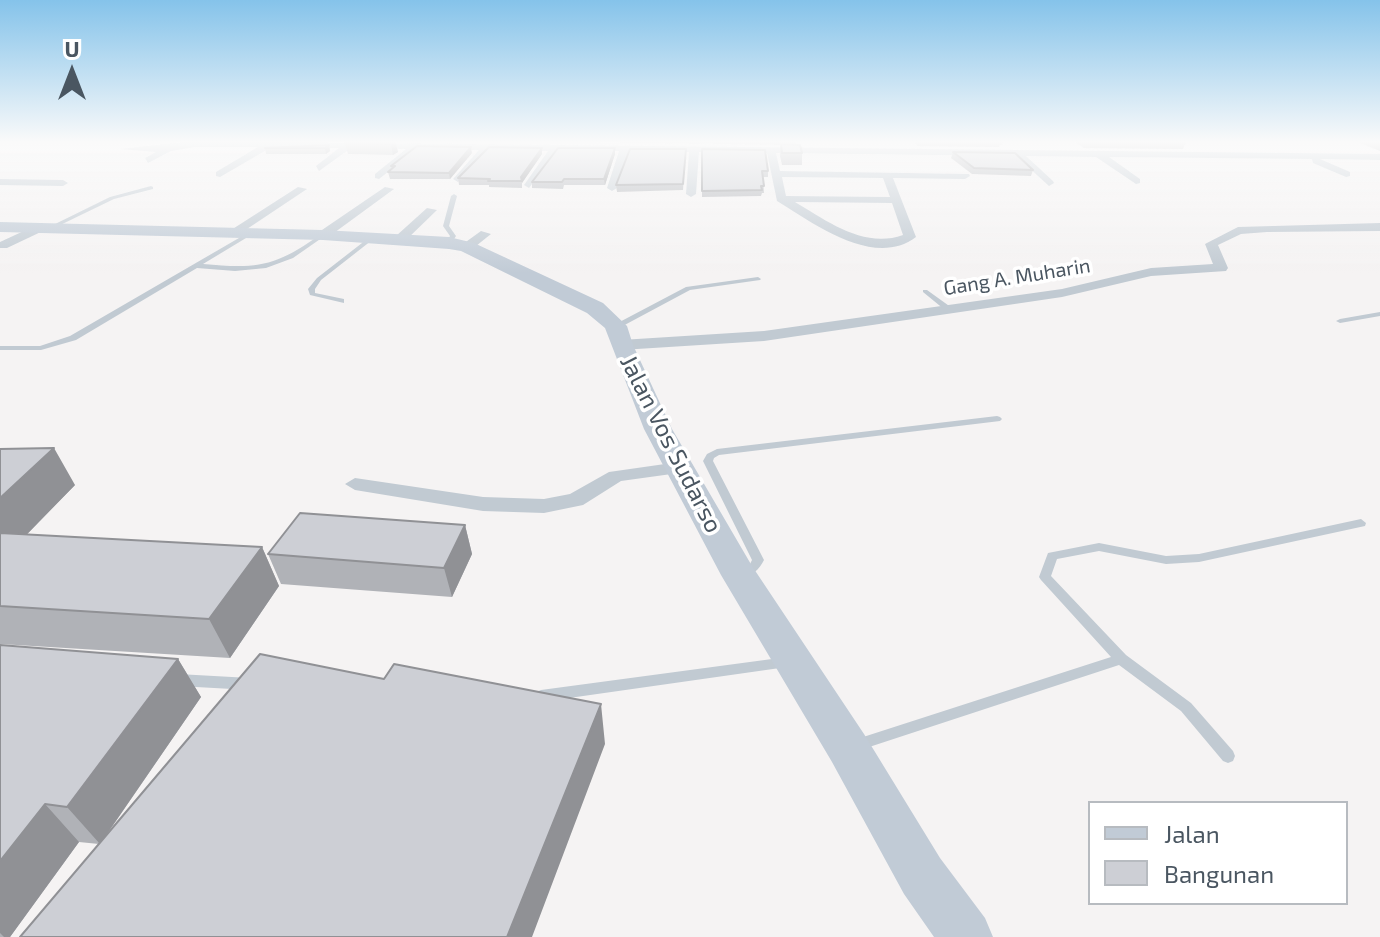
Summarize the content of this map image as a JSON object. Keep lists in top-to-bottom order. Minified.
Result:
{"streets":{"street":["Gang A. Muharin","Jalan Vos Sudarso"]},"crossings":[["Gang A. Muharin","Jalan Vos Sudarso"]],"legend":["Jalan","Bangunan"],"north":"top"}
